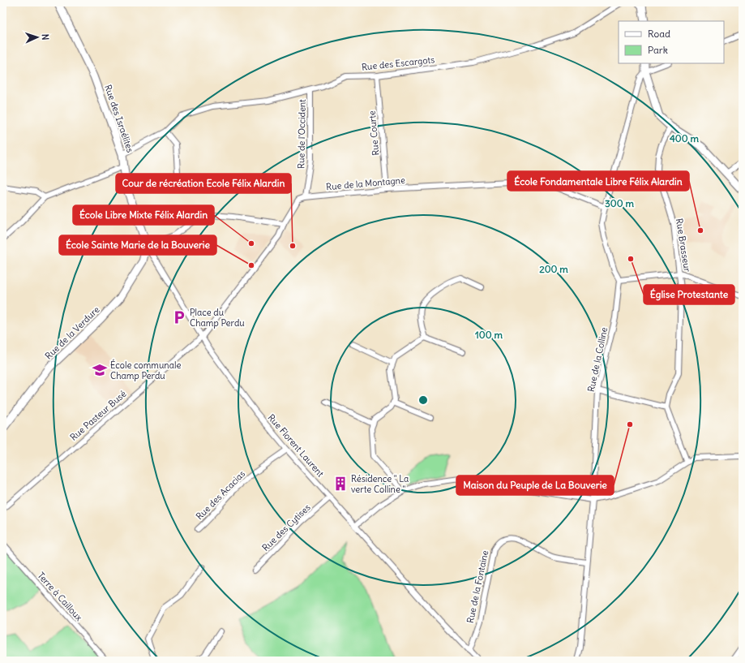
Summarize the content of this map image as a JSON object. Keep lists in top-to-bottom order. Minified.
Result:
{"streets":{"street":["Rue des Escargots","Rue des Israélites","Rue Courte","Rue de l'Occident","Rue de la Montagne","Rue Brasseur","Rue de la Verdure","Rue de la Colline","Rue Pasteur Busé","Rue Florent Laurent","Rue des Acacias","Rue des Cytises","Rue de la Fontaine","Terre à Cailloux"]},"crossings":[["Rue des Escargots","Rue des Israélites"],["Rue des Escargots","Rue Courte"],["Rue des Escargots","Rue de l'Occident"],["Rue des Israélites","Rue de la Verdure"],["Rue Courte","Rue de la Montagne"],["Rue de l'Occident","Rue de la Montagne"],["Rue de la Colline","Rue de la Fontaine"],["Rue Pasteur Busé","Rue Florent Laurent"],["Rue Florent Laurent","Rue des Acacias"],["Rue Florent Laurent","Rue des Cytises"],["Rue Florent Laurent","Rue de la Fontaine"]],"places":{"other":["École Fondamentale Libre Félix Alardin","École Libre Mixte Félix Alardin","Cour de récréation Ecole Félix Alardin","Église Protestante","École Sainte Marie de la Bouverie","Maison du Peuple de La Bouverie"],"parking":["Place du Champ Perdu"],"school or university":["École communale Champ Perdu"],"building":["Résidence \" La verte Colline \""]},"legend":["Road","Park"],"north":"right","rings":["400 m","300 m","200 m","100 m"]}
